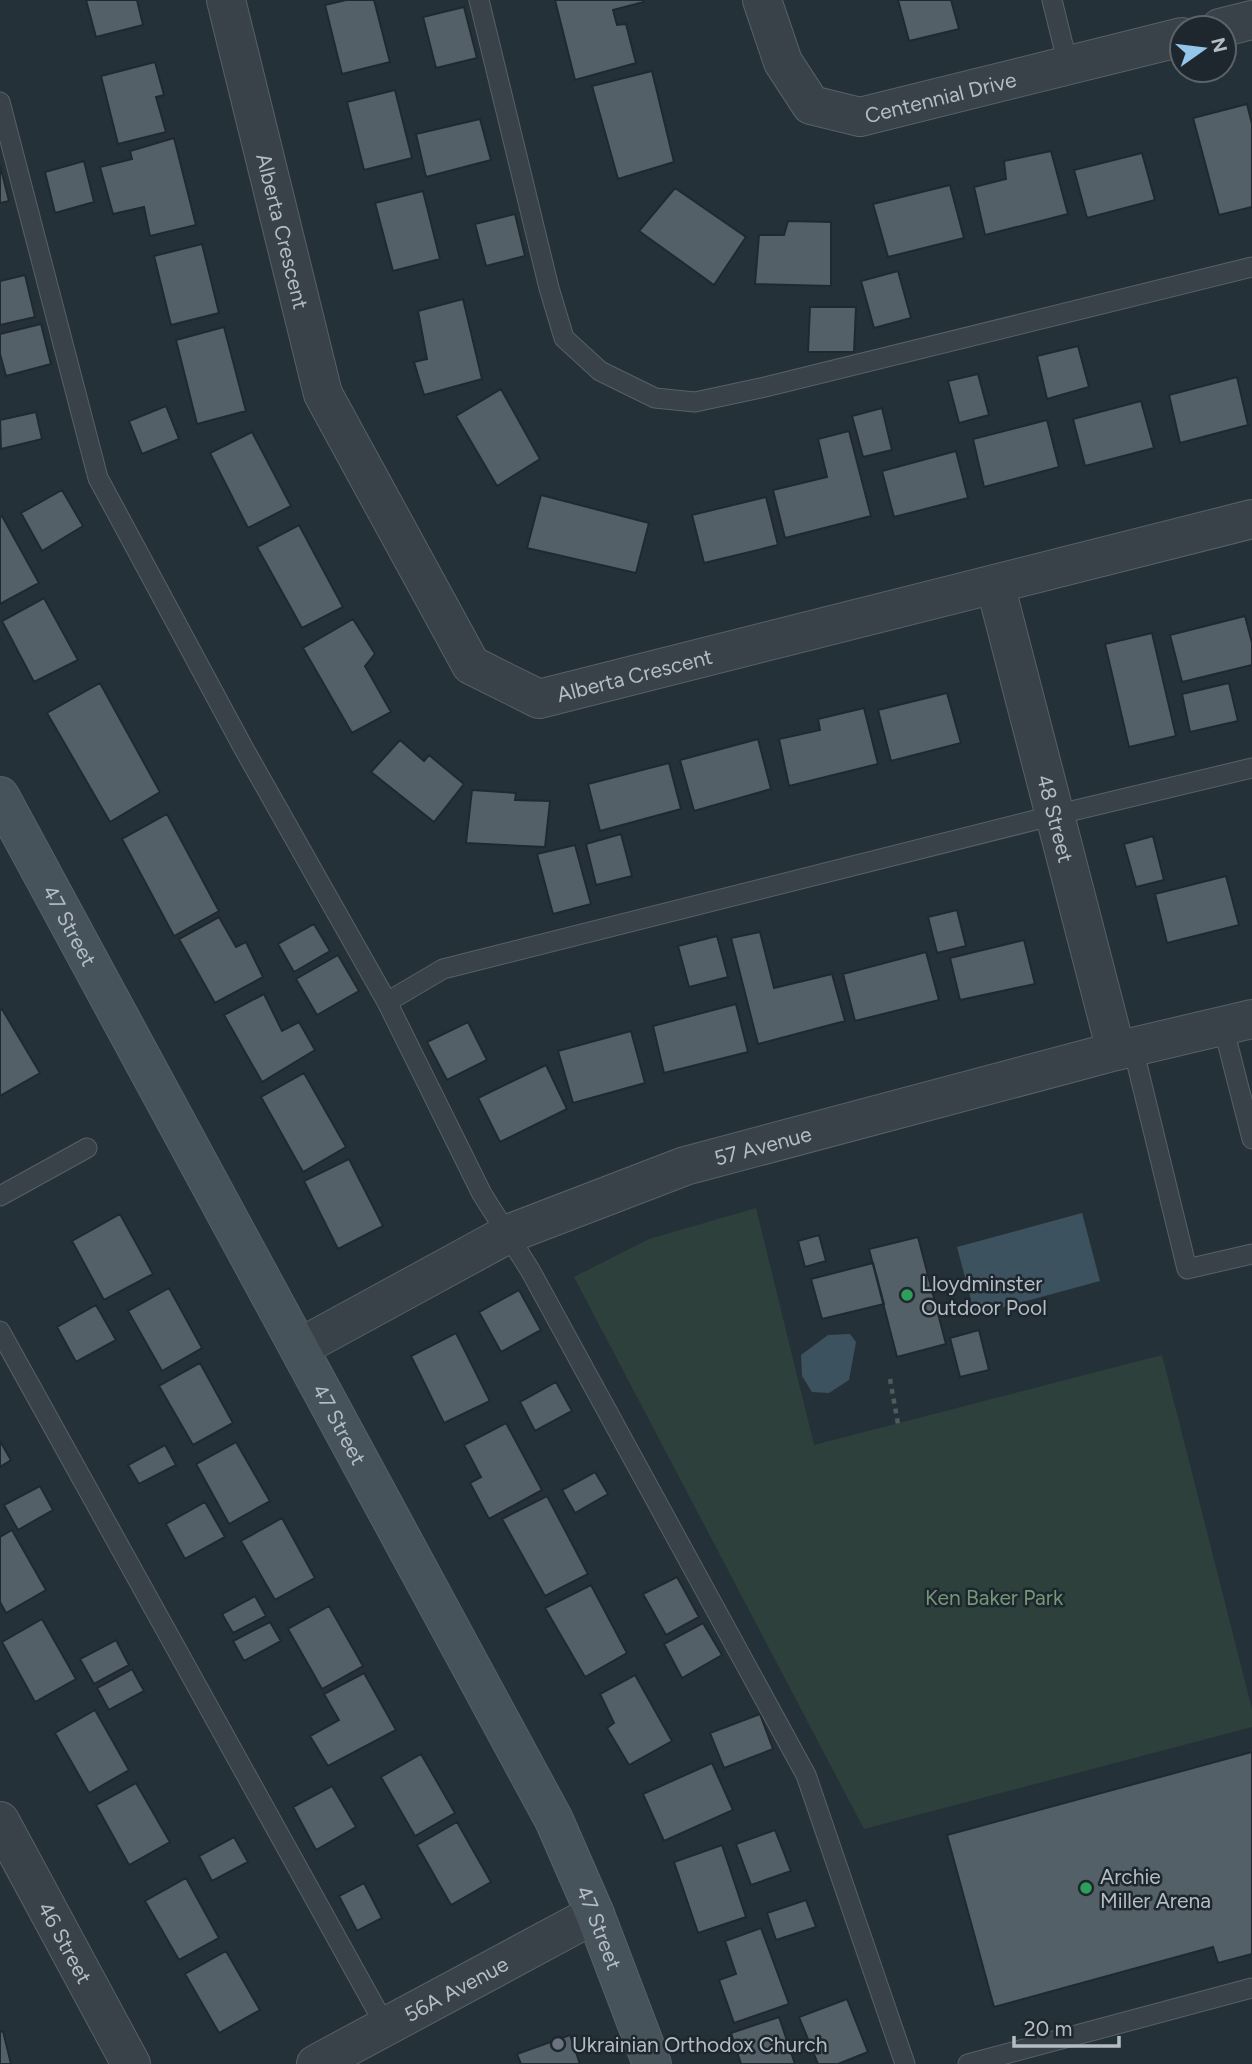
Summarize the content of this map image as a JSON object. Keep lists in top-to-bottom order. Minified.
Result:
{"streets":{"street":["Centennial Drive","Alberta Crescent","48 Street","47 Street","57 Avenue","46 Street","56A Avenue"]},"crossings":[["Alberta Crescent","48 Street"],["48 Street","57 Avenue"],["47 Street","57 Avenue"],["47 Street","56A Avenue"]],"parks":["Ken Baker Park"],"places":["Lloydminster Outdoor Pool","Archie Miller Arena","Ukrainian Orthodox Church"],"scale_bar":"20 m","north":"right"}
